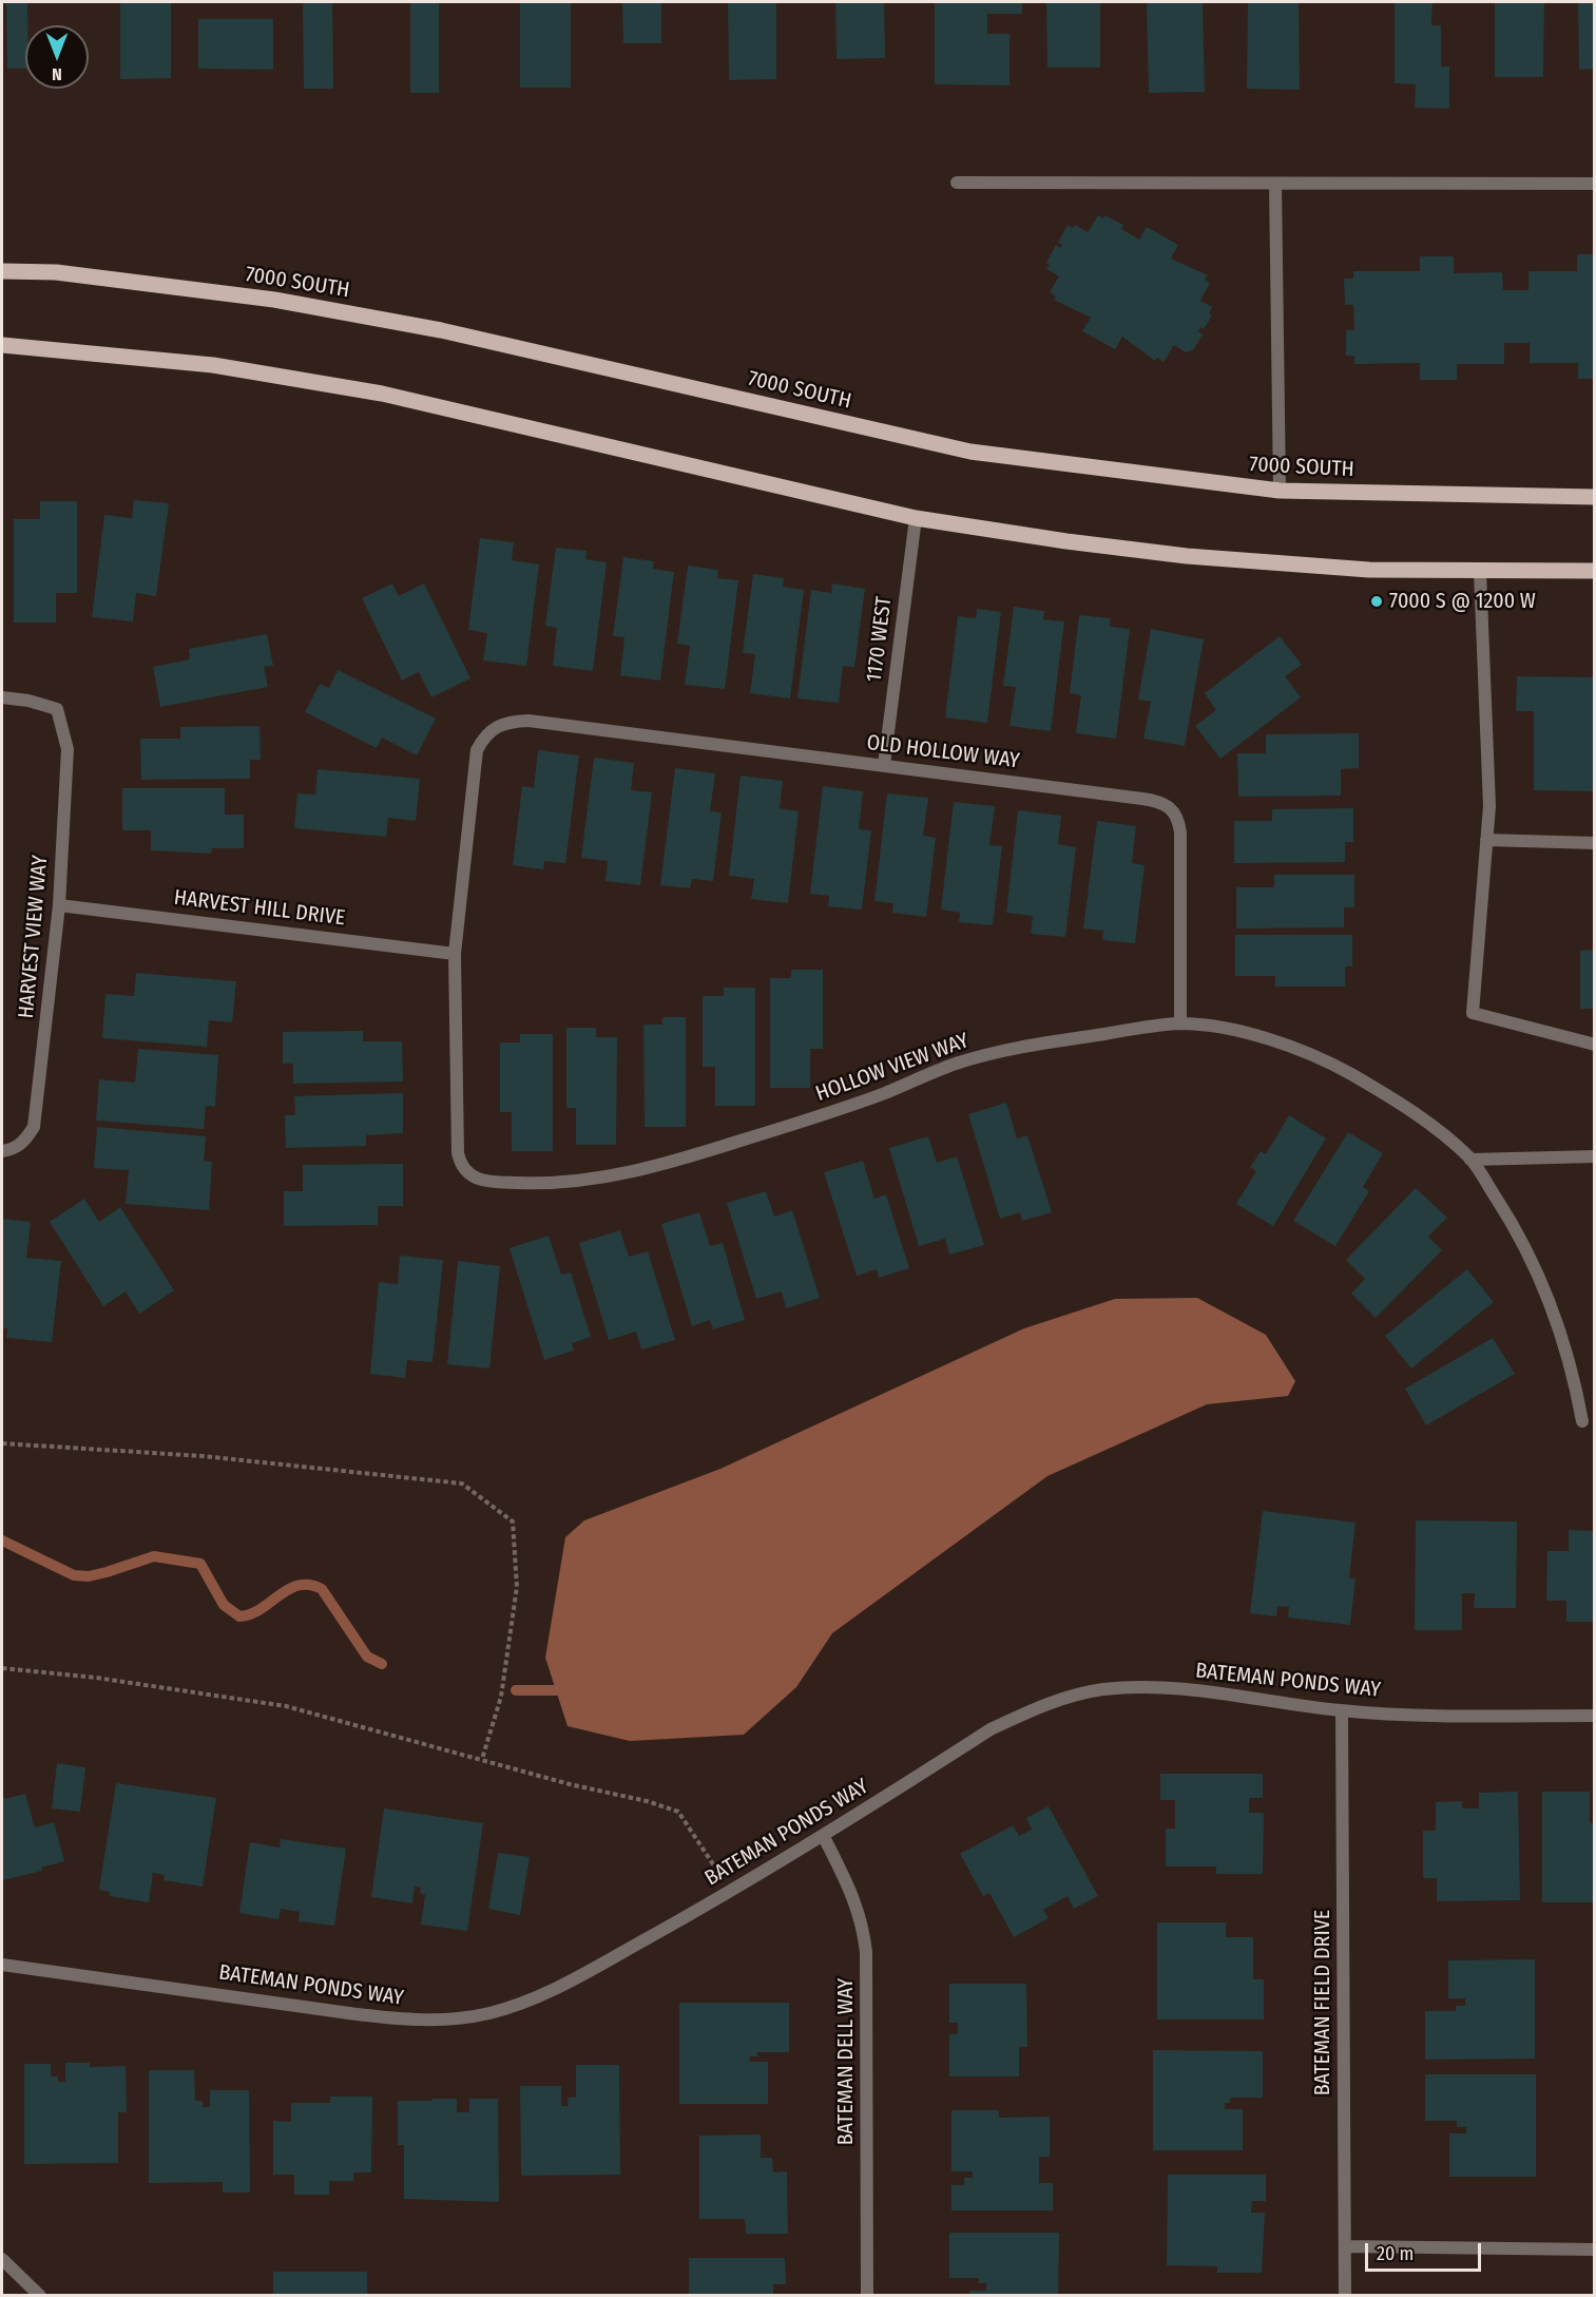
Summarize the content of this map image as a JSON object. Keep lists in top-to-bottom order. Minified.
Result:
{"streets":{"main road":["7000 SOUTH"],"street":["1170 WEST","OLD HOLLOW WAY","HARVEST HILL DRIVE","HARVEST VIEW WAY","HOLLOW VIEW WAY","BATEMAN PONDS WAY","BATEMAN FIELD DRIVE","BATEMAN DELL WAY"]},"crossings":[["1170 WEST","OLD HOLLOW WAY"],["OLD HOLLOW WAY","HOLLOW VIEW WAY"],["HARVEST HILL DRIVE","HARVEST VIEW WAY"],["HARVEST HILL DRIVE","HOLLOW VIEW WAY"],["BATEMAN PONDS WAY","BATEMAN FIELD DRIVE"],["BATEMAN PONDS WAY","BATEMAN DELL WAY"]],"places":["7000 S @ 1200 W"],"scale_bar":"20 m","north":"bottom"}
